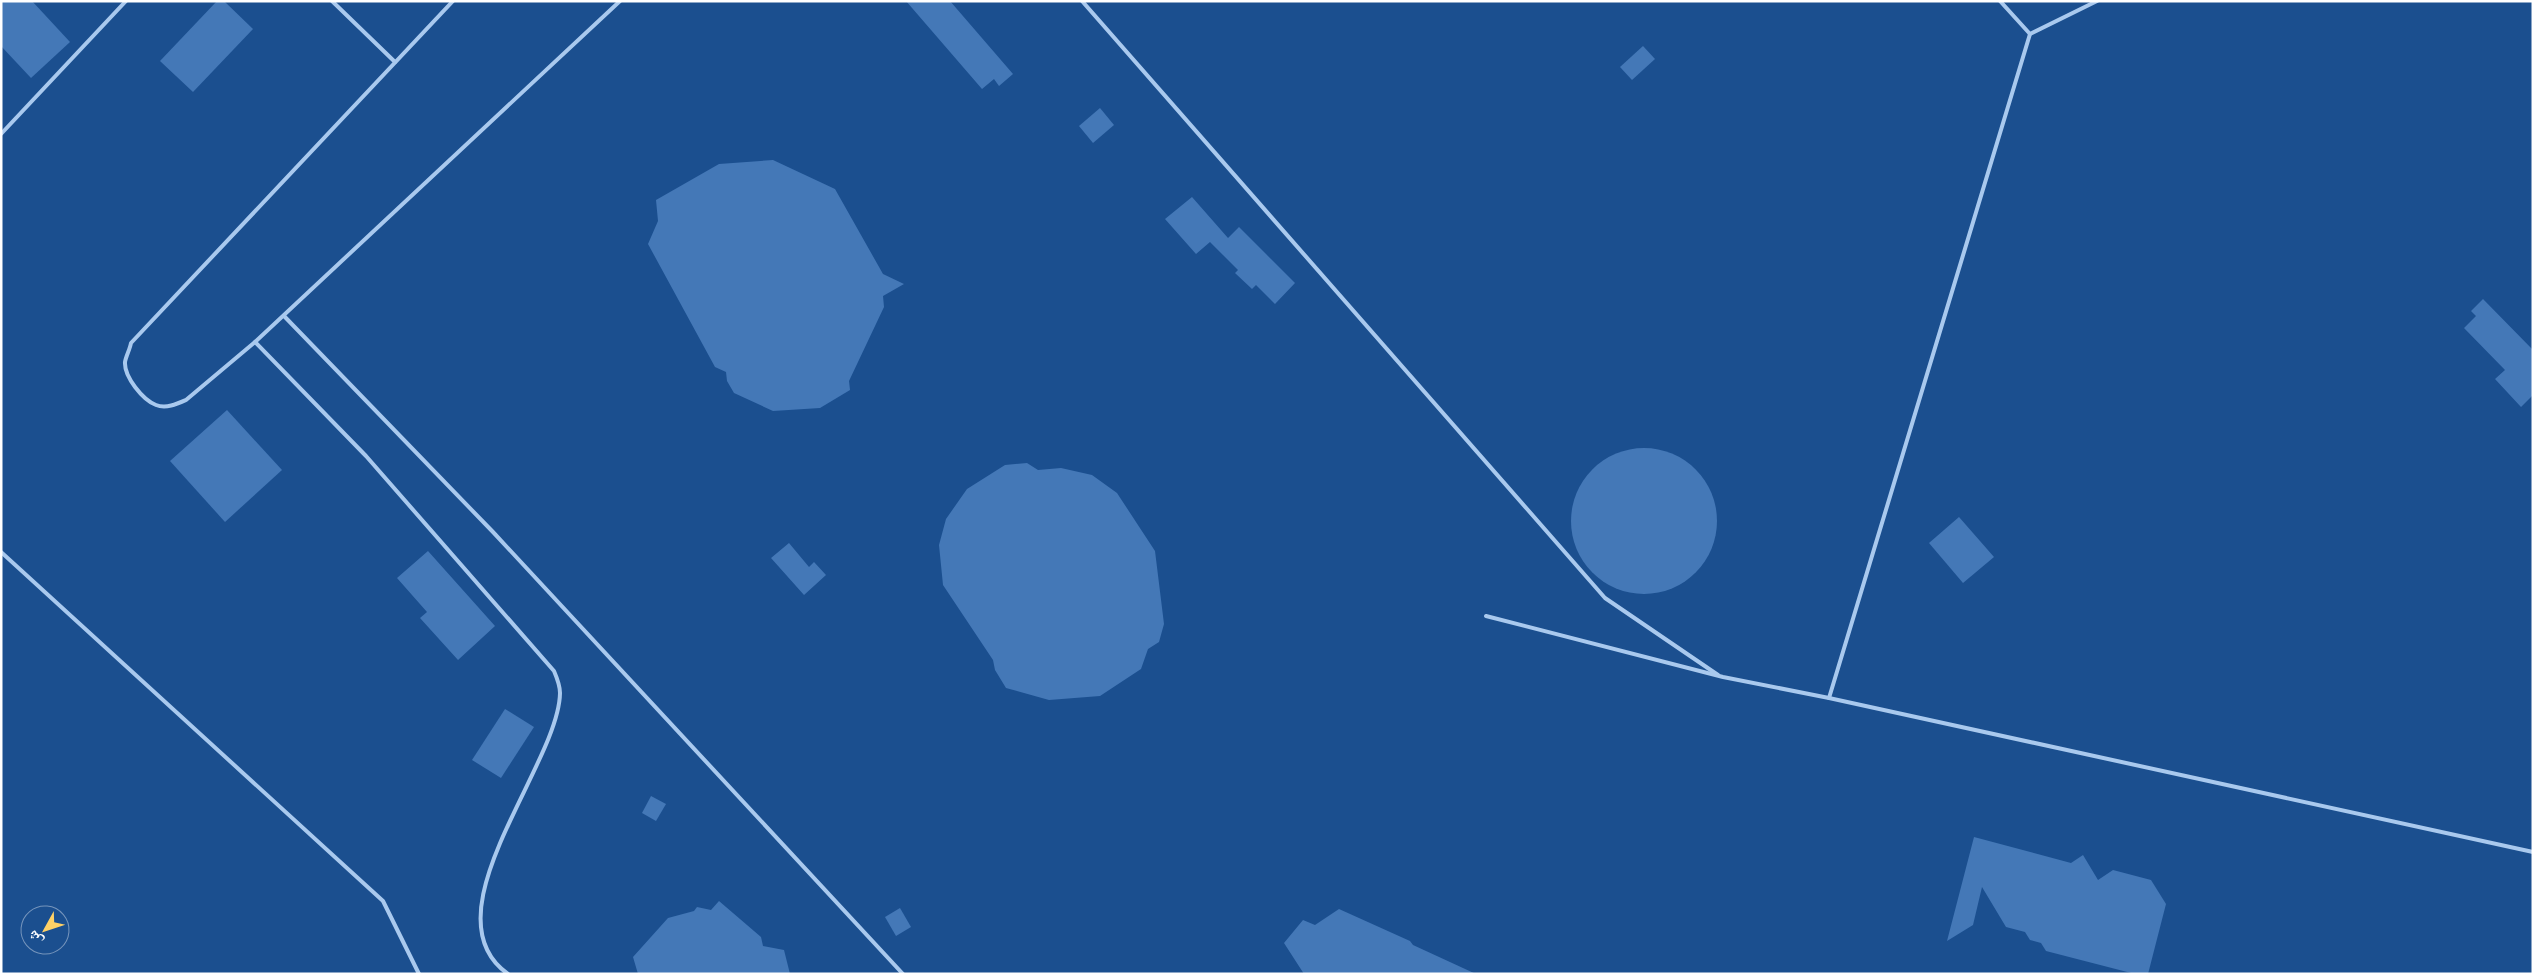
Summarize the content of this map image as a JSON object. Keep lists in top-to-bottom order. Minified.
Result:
{"north":"bottom left"}
